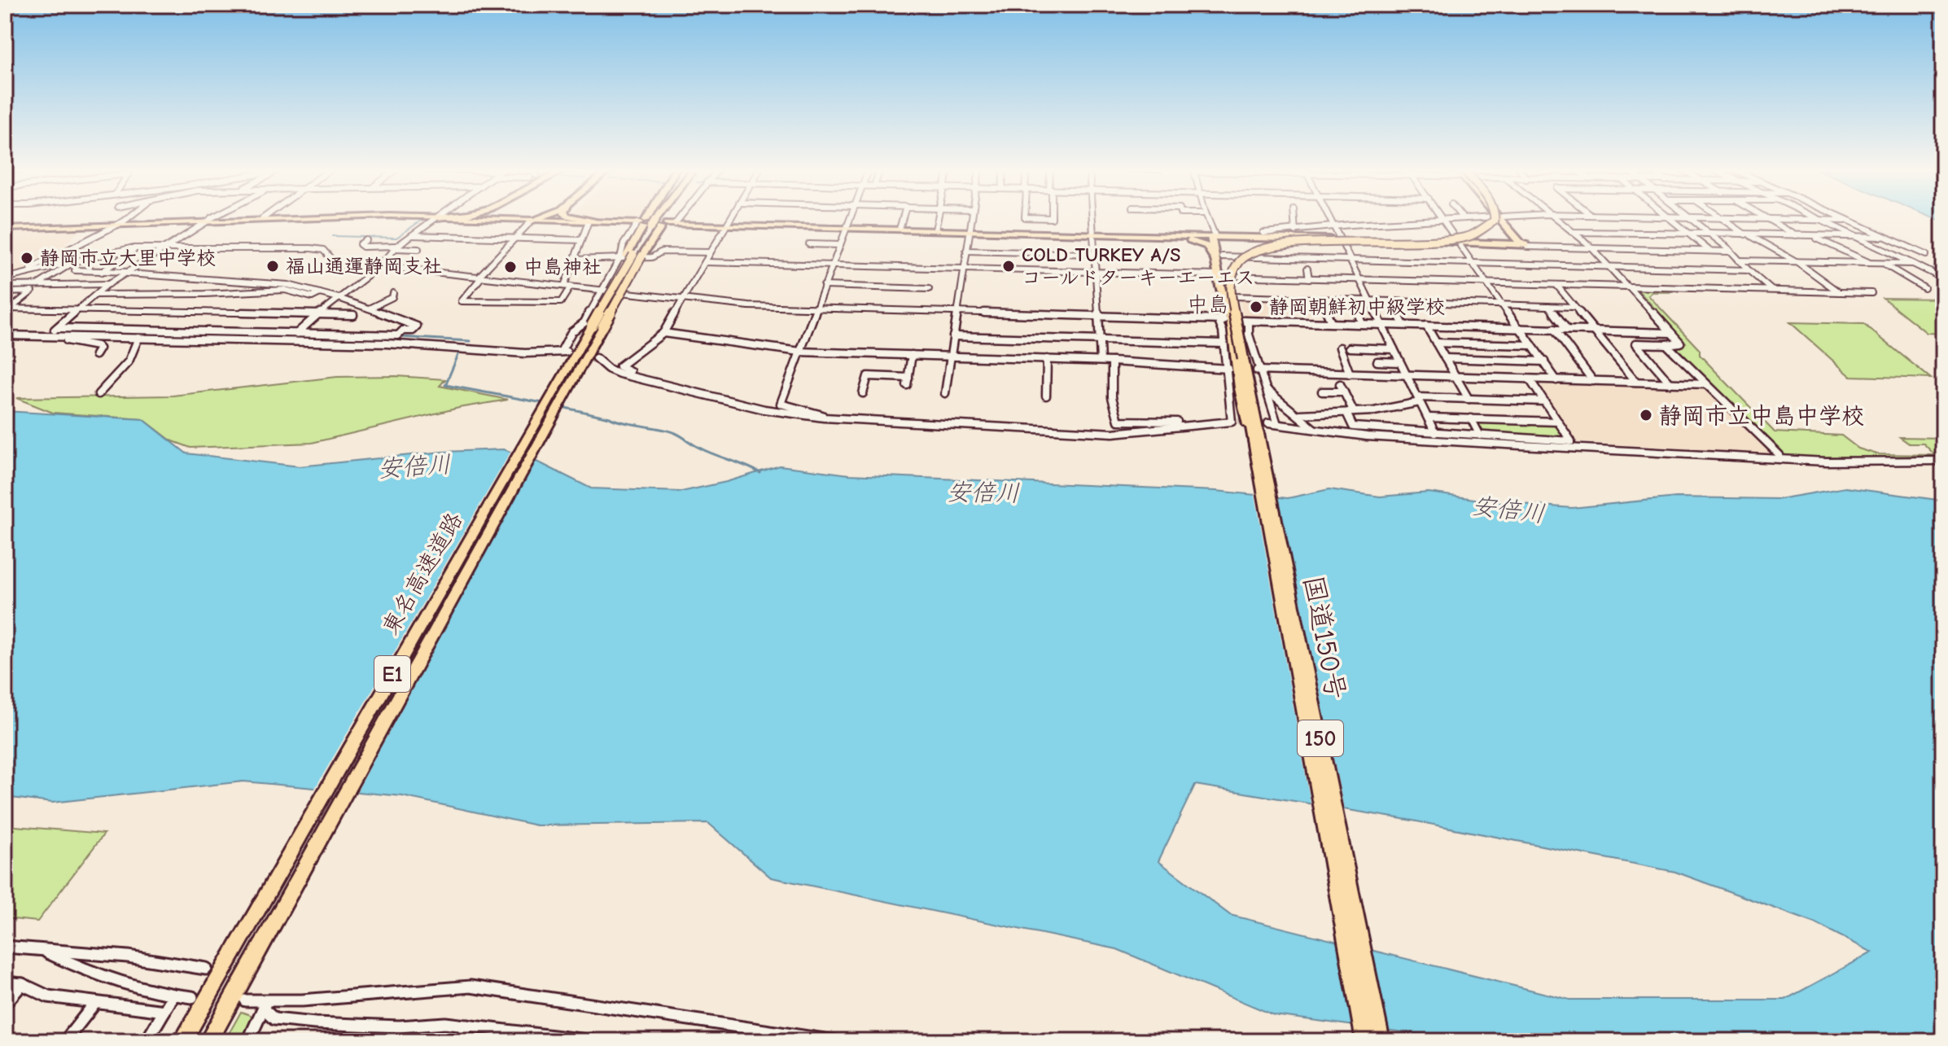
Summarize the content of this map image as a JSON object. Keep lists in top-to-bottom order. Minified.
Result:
{"streets":{"highway":["東名高速道路","国道150号","E1","150"]},"districts":["中島"],"water":["安倍川"],"places":["静岡市立大里中学校","福山通運静岡支社","COLD TURKEY A/S コールドターキーエーエス","中島神社","静岡朝鮮初中級学校","静岡市立中島中学校"]}
